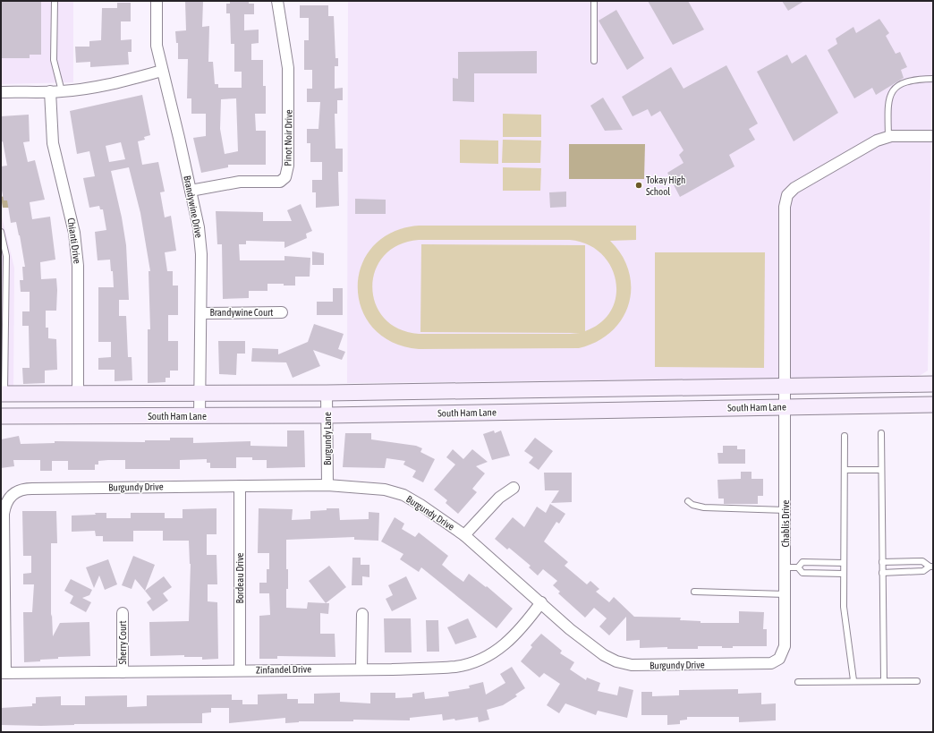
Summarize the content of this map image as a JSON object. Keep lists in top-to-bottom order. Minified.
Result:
{"streets":{"main road":["South Ham Lane"],"street":["Pinot Noir Drive","Brandywine Drive","Chianti Drive","Brandywine Court","Burgundy Lane","Burgundy Drive","Chablis Drive","Bordeau Drive","Sherry Court","Zinfandel Drive"]},"crossings":[["Pinot Noir Drive","Brandywine Drive"],["Brandywine Drive","Brandywine Court"],["Brandywine Drive","South Ham Lane"],["Chianti Drive","South Ham Lane"],["South Ham Lane","Burgundy Lane"],["South Ham Lane","Chablis Drive"],["Burgundy Lane","Burgundy Drive"],["Burgundy Drive","Chablis Drive"],["Burgundy Drive","Bordeau Drive"],["Burgundy Drive","Zinfandel Drive"],["Bordeau Drive","Zinfandel Drive"],["Sherry Court","Zinfandel Drive"]],"places":["Tokay High School"]}
